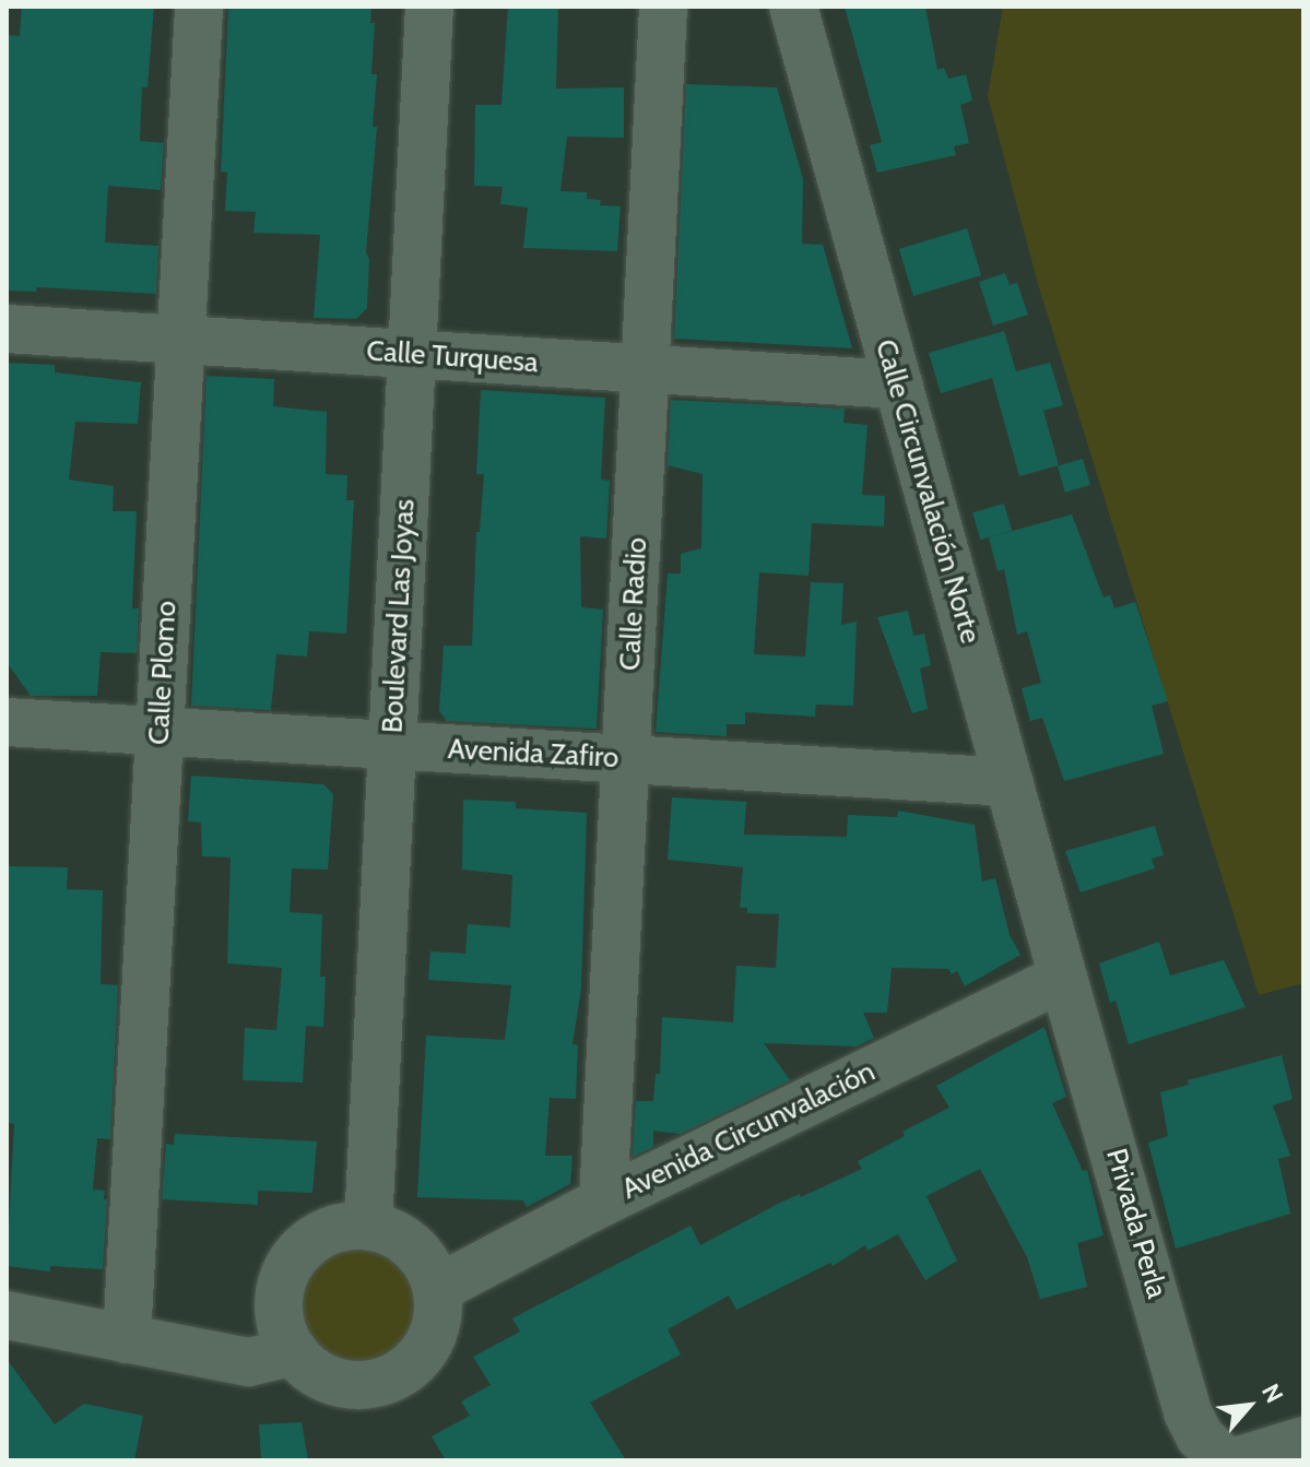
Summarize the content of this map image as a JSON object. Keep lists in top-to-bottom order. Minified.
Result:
{"streets":{"street":["Calle Turquesa","Calle Circunvalación Norte","Calle Radio","Boulevard Las Joyas","Calle Plomo","Avenida Zafiro","Avenida Circunvalación","Privada Perla"]},"crossings":[["Calle Turquesa","Calle Circunvalación Norte"],["Calle Turquesa","Calle Radio"],["Calle Turquesa","Boulevard Las Joyas"],["Calle Turquesa","Calle Plomo"],["Calle Circunvalación Norte","Avenida Zafiro"],["Calle Circunvalación Norte","Avenida Circunvalación"],["Calle Circunvalación Norte","Privada Perla"],["Calle Radio","Avenida Zafiro"],["Calle Radio","Avenida Circunvalación"],["Boulevard Las Joyas","Avenida Zafiro"],["Boulevard Las Joyas","Avenida Circunvalación"],["Calle Plomo","Avenida Zafiro"],["Avenida Circunvalación","Privada Perla"]],"north":"top right"}
